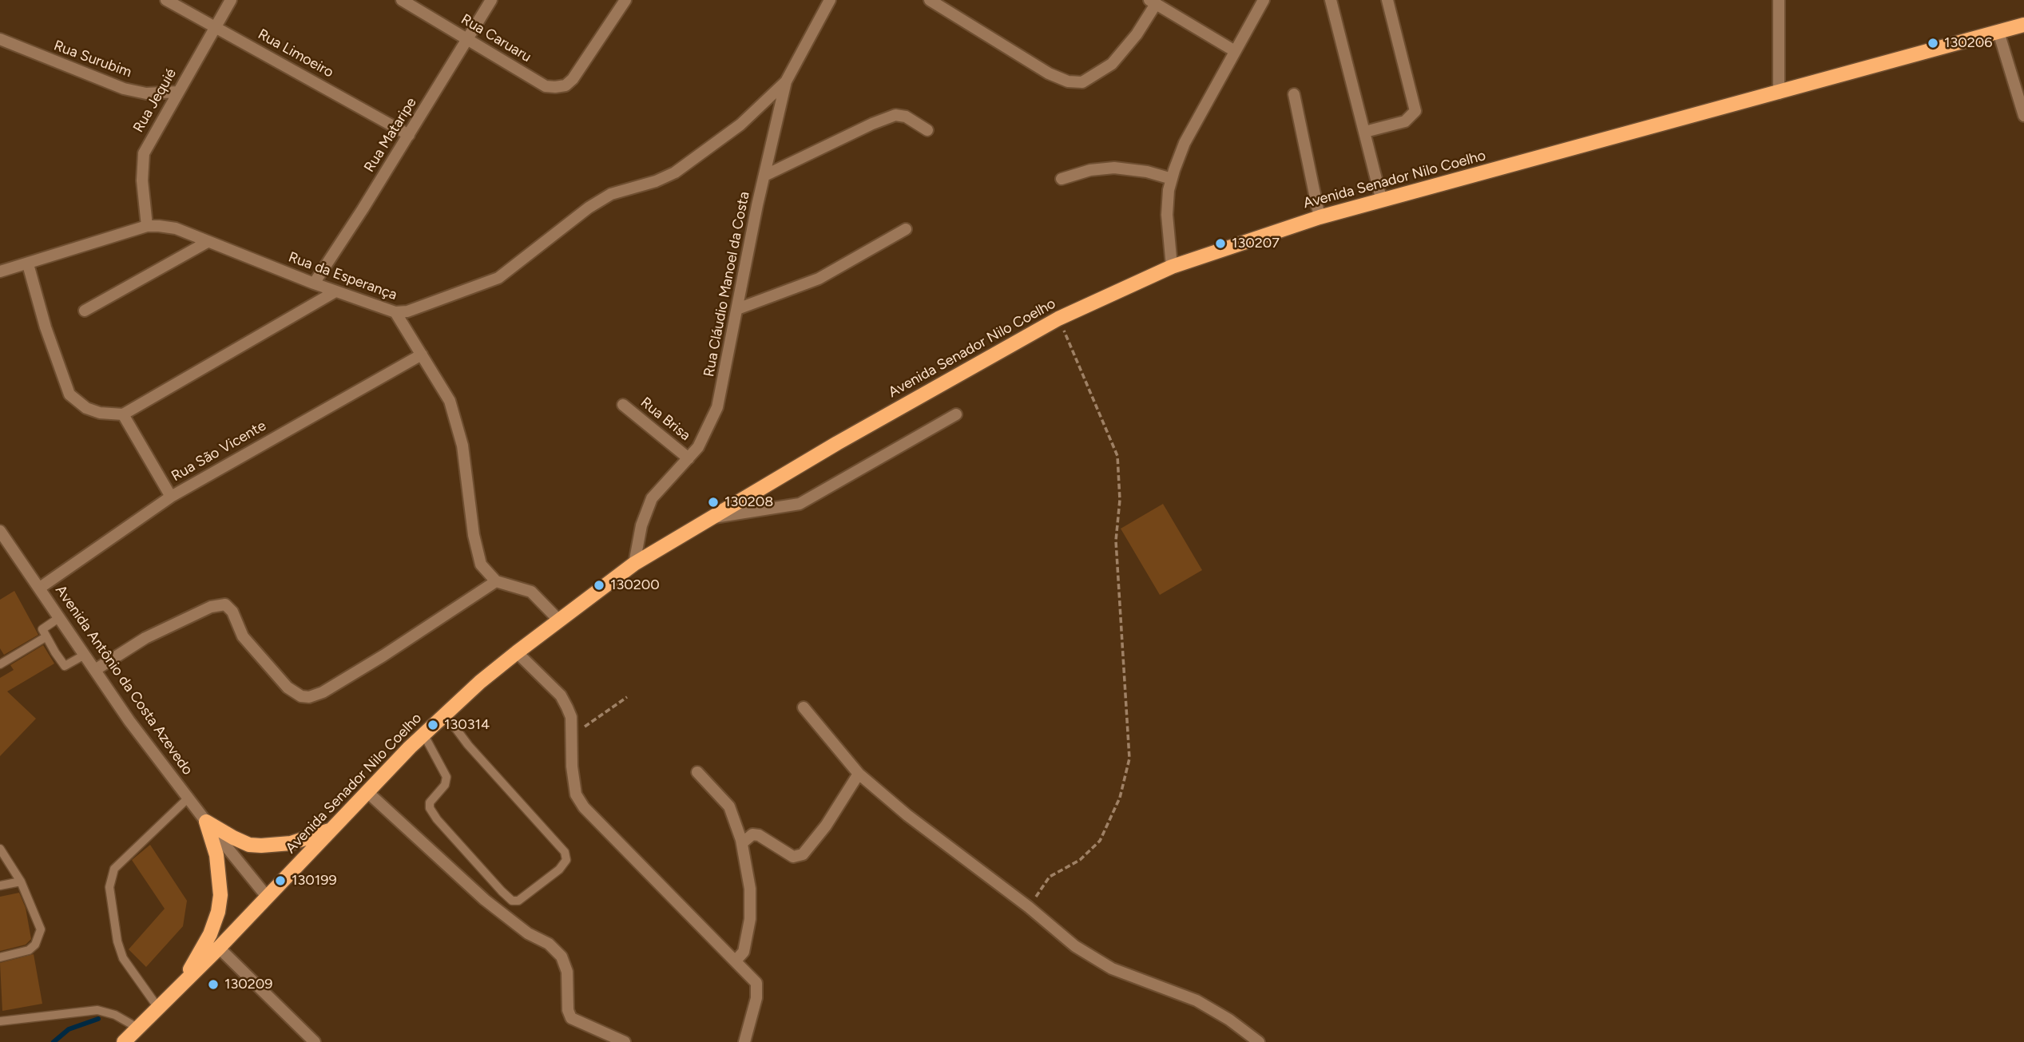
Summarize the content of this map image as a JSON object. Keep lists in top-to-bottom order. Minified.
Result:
{"streets":{"main road":["Avenida Senador Nilo Coelho"],"street":["Rua Caruaru","Rua Limoeiro","Rua Surubim","Rua Jequié","Rua Mataripe","Rua da Esperança","Rua Cláudio Manoel da Costa","Rua Brisa","Rua São Vicente","Avenida Antônio da Costa Azevedo"]},"crossings":[["Rua Caruaru","Rua Mataripe"],["Rua Limoeiro","Rua Jequié"],["Rua Limoeiro","Rua Mataripe"],["Rua Surubim","Rua Jequié"],["Rua Jequié","Rua da Esperança"],["Rua Mataripe","Rua da Esperança"],["Avenida Senador Nilo Coelho","Rua Cláudio Manoel da Costa"],["Avenida Senador Nilo Coelho","Avenida Antônio da Costa Azevedo"],["Rua da Esperança","Rua Cláudio Manoel da Costa"],["Rua Cláudio Manoel da Costa","Rua Brisa"],["Rua São Vicente","Avenida Antônio da Costa Azevedo"]],"places":["130206","130207","130208","130200","130314","130199","130209"]}
